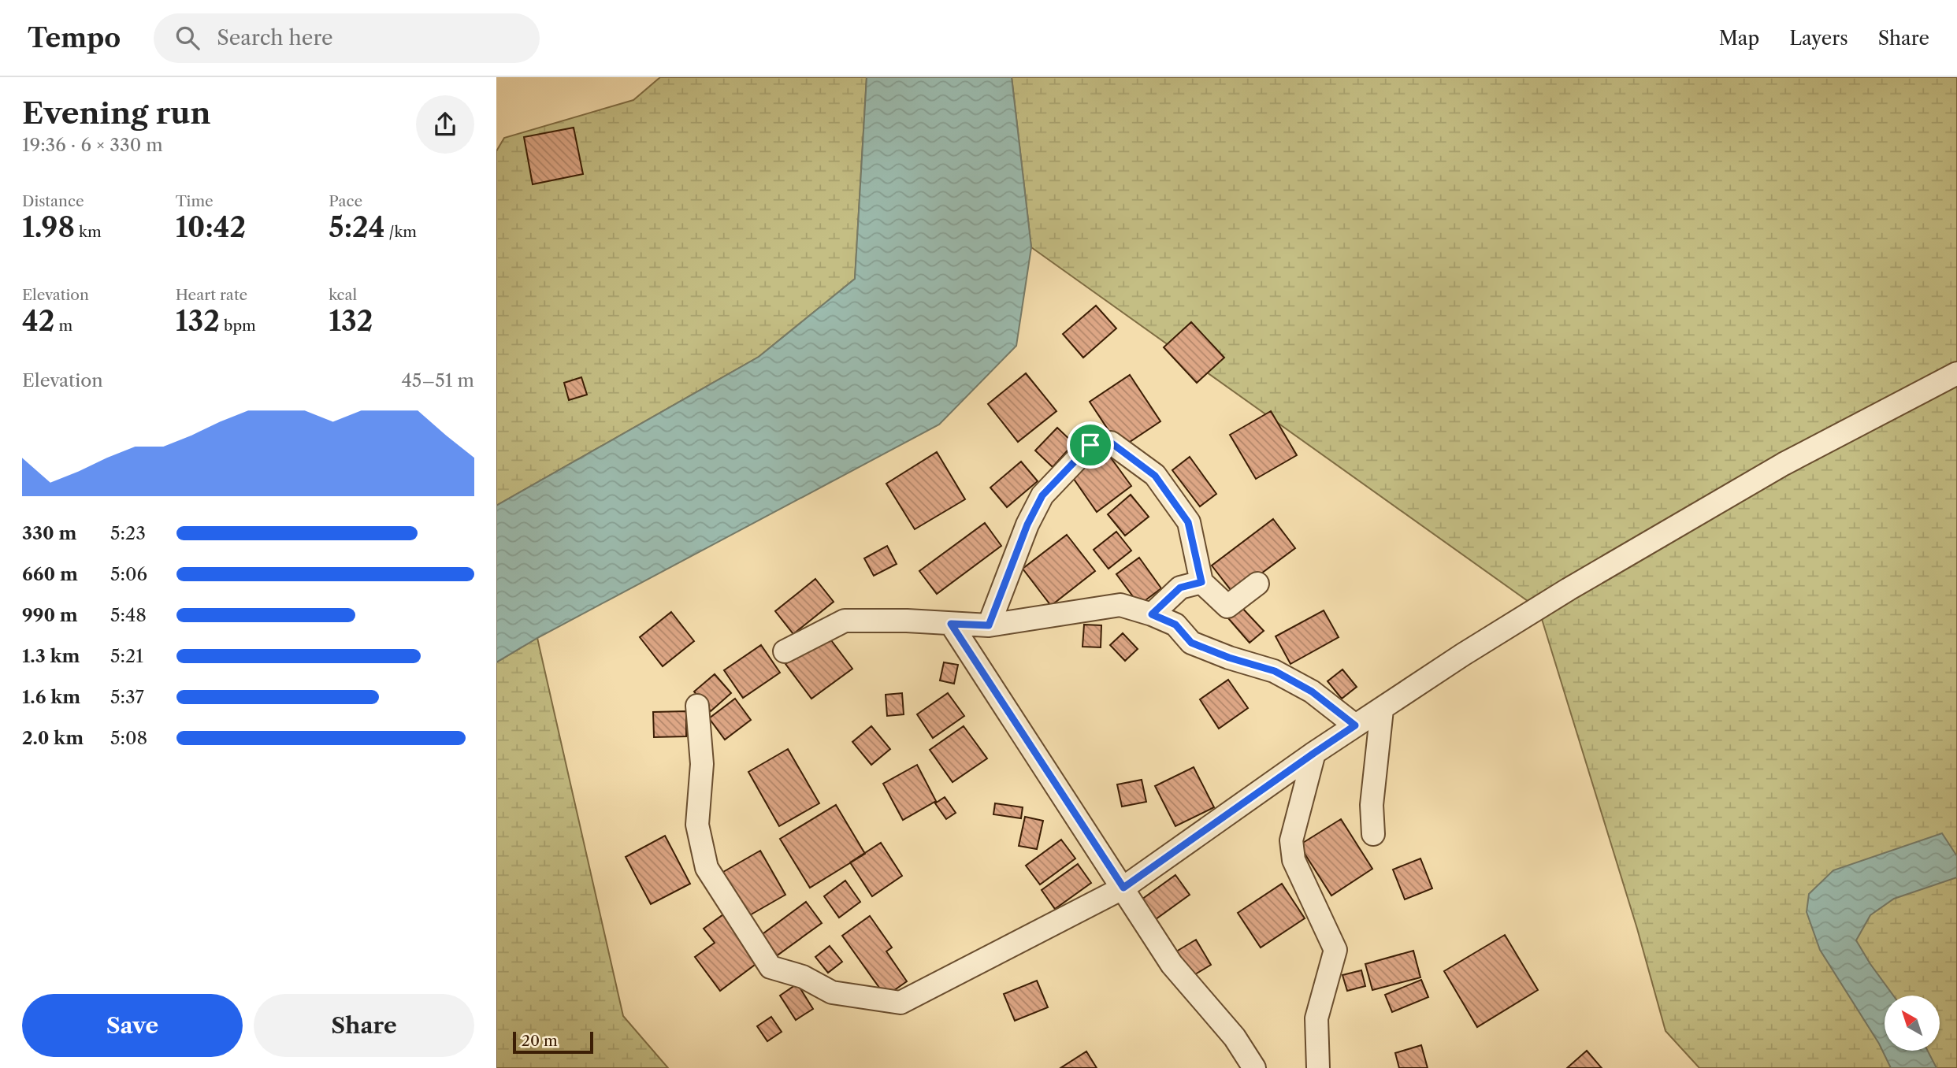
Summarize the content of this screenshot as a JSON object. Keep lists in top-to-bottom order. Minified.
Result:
{"scale_bar":"20 m","north":"top left","page":{"header":"Tempo","search":"Search here","nav":["Map","Layers","Share"],"heading":["Evening run","19:36 · 6 × 330 m"],"stats":[["Distance","1.98 km"],["Time","10:42"],["Pace","5:24 /km"],["Elevation","42 m"],["Heart rate","132 bpm"],["kcal","132"]],"chart":["Elevation","45–51 m"],"list":[{"name":"330 m","note":"5:23"},{"name":"660 m","note":"5:06"},{"name":"990 m","note":"5:48"},{"name":"1.3 km","note":"5:21"},{"name":"1.6 km","note":"5:37"},{"name":"2.0 km","note":"5:08"}],"buttons":["Save","Share"],"scale":"20 m"}}
